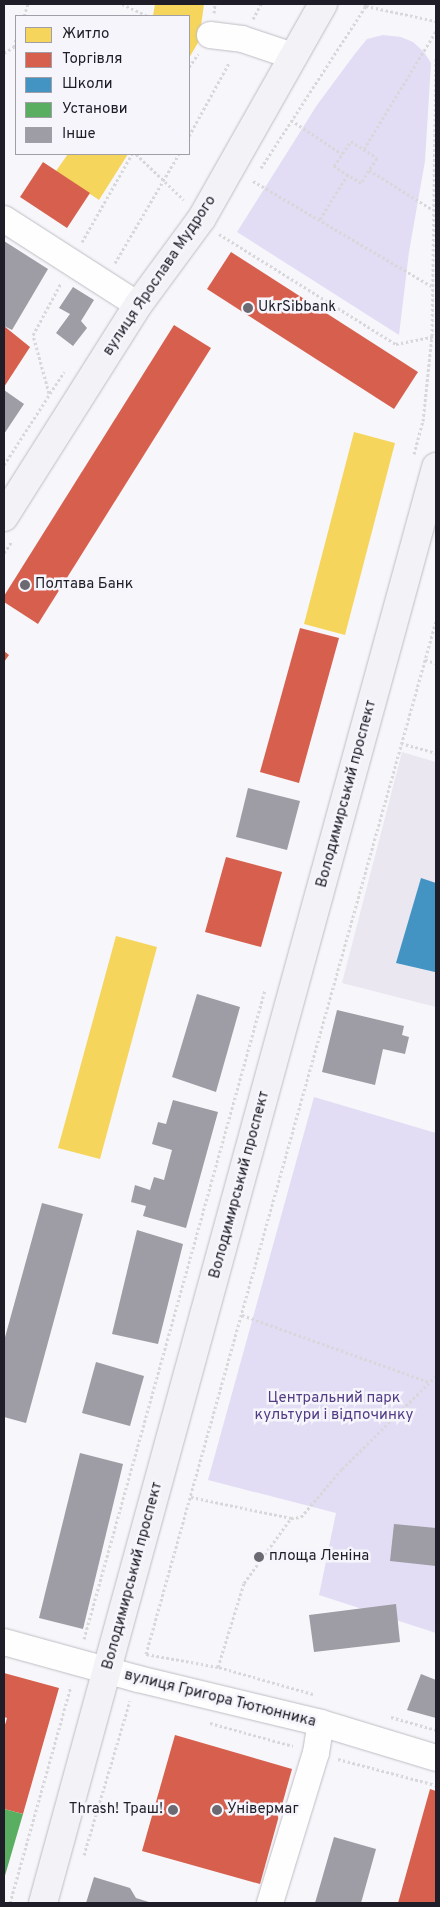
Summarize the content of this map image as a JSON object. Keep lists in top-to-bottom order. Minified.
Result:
{"streets":{"main road":["вулиця Ярослава Мудрого","Володимирський проспект"],"street":["вулиця Григора Тютюнника"]},"crossings":[["Володимирський проспект","вулиця Григора Тютюнника"]],"parks":["Центральний парк культури і відпочинку"],"places":["UkrSibbank","Полтава Банк","площа Леніна","Thrash! Траш!","Універмаг"],"legend":["Житло","Торгівля","Школи","Установи","Інше"]}
